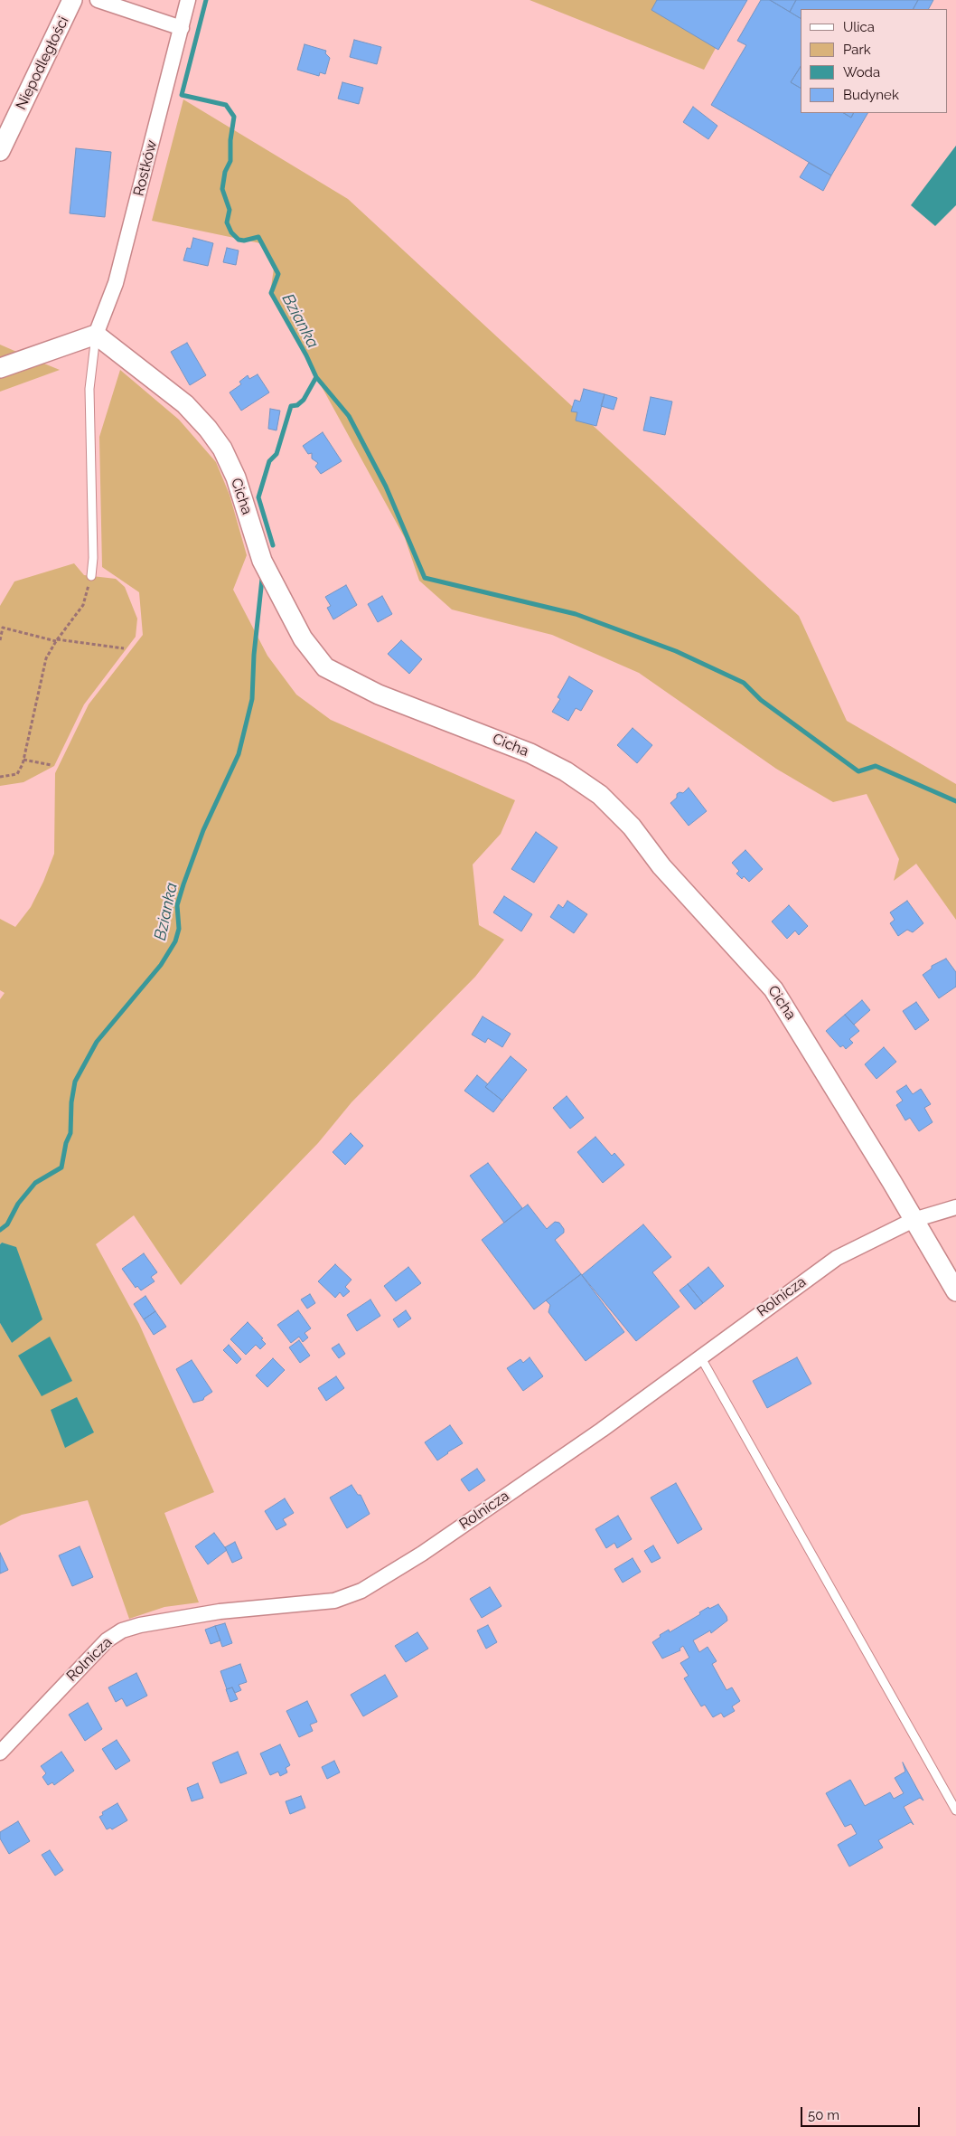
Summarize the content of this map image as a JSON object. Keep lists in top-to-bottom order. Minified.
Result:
{"streets":{"street":["Niepodległości","Rostków","Cicha","Rolnicza"]},"crossings":[["Rostków","Cicha"],["Cicha","Rolnicza"]],"water":["Bzianka"],"legend":["Ulica","Park","Woda","Budynek"],"scale_bar":"50 m"}
